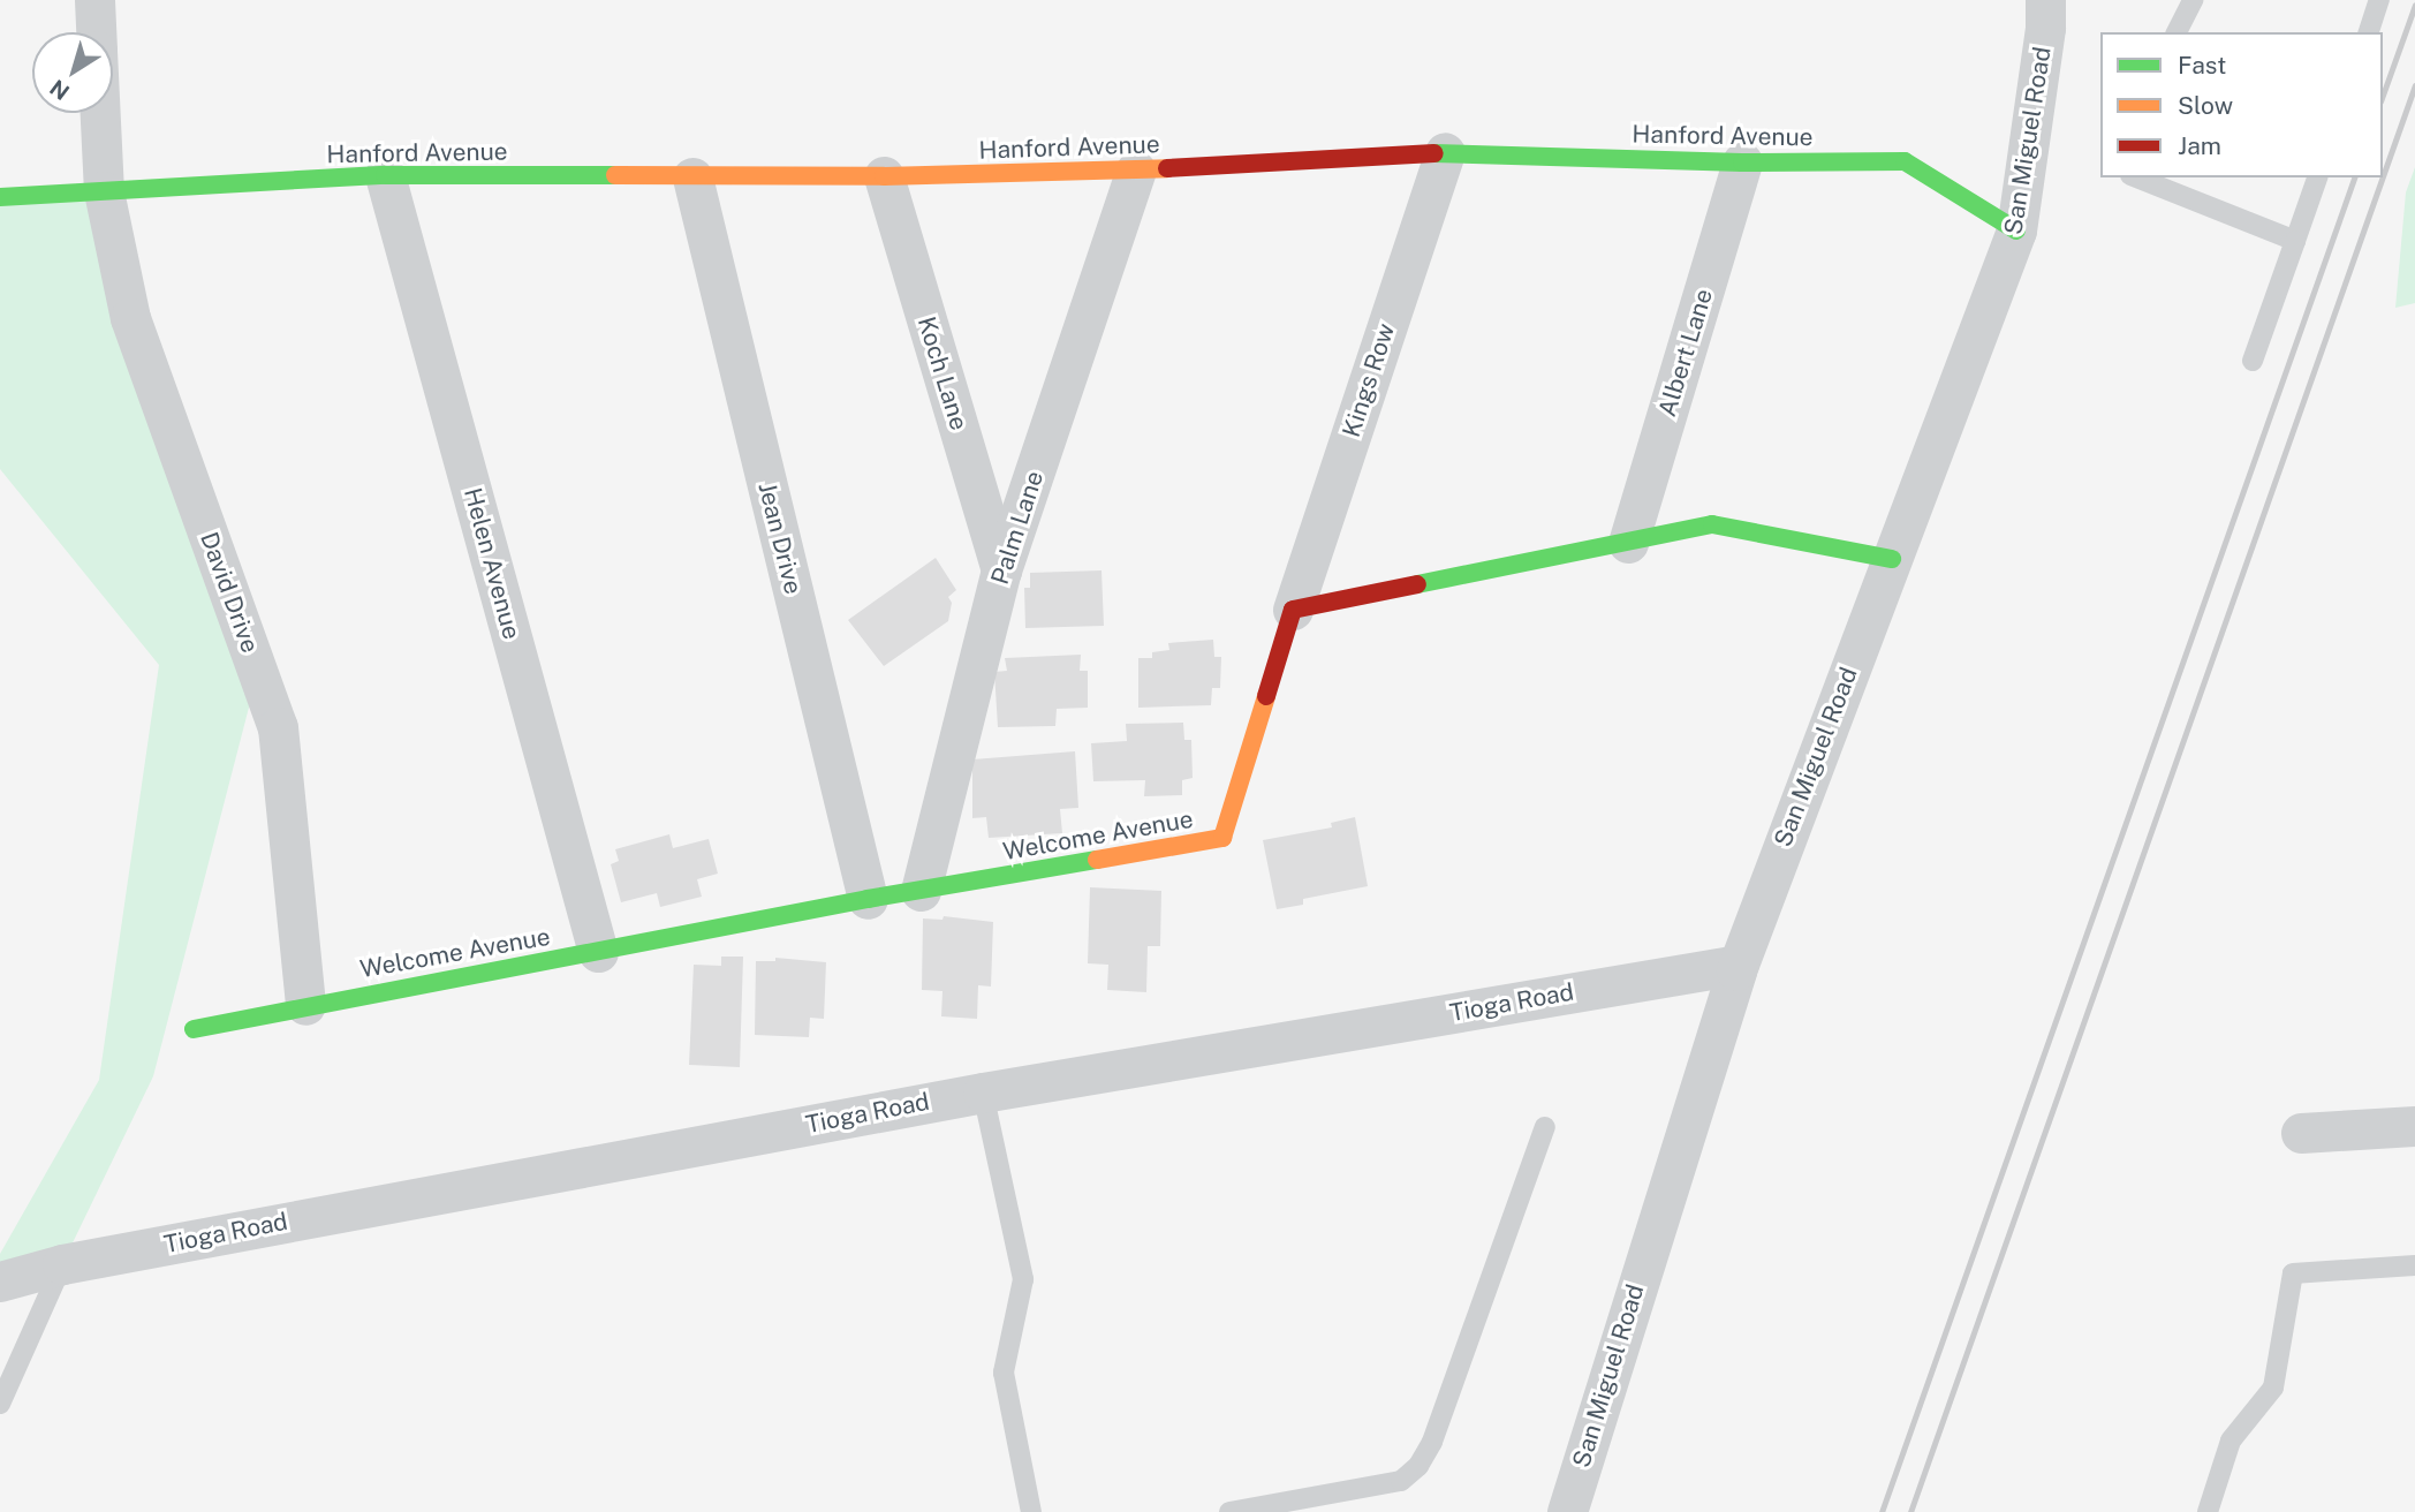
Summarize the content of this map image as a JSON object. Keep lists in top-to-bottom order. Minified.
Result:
{"streets":{"street":["Hanford Avenue","San Miguel Road","Albert Lane","Koch Lane","Kings Row","Palm Lane","Jean Drive","Helen Avenue","David Drive","Welcome Avenue","Tioga Road"]},"crossings":[["Hanford Avenue","San Miguel Road"],["Hanford Avenue","Albert Lane"],["Hanford Avenue","Koch Lane"],["Hanford Avenue","Kings Row"],["Hanford Avenue","Palm Lane"],["Hanford Avenue","Jean Drive"],["Hanford Avenue","Helen Avenue"],["Hanford Avenue","David Drive"],["San Miguel Road","Tioga Road"],["Koch Lane","Palm Lane"],["Kings Row","Welcome Avenue"],["Palm Lane","Welcome Avenue"],["Jean Drive","Welcome Avenue"],["Helen Avenue","Welcome Avenue"],["David Drive","Welcome Avenue"]],"legend":["Fast","Slow","Jam"],"north":"bottom left"}
